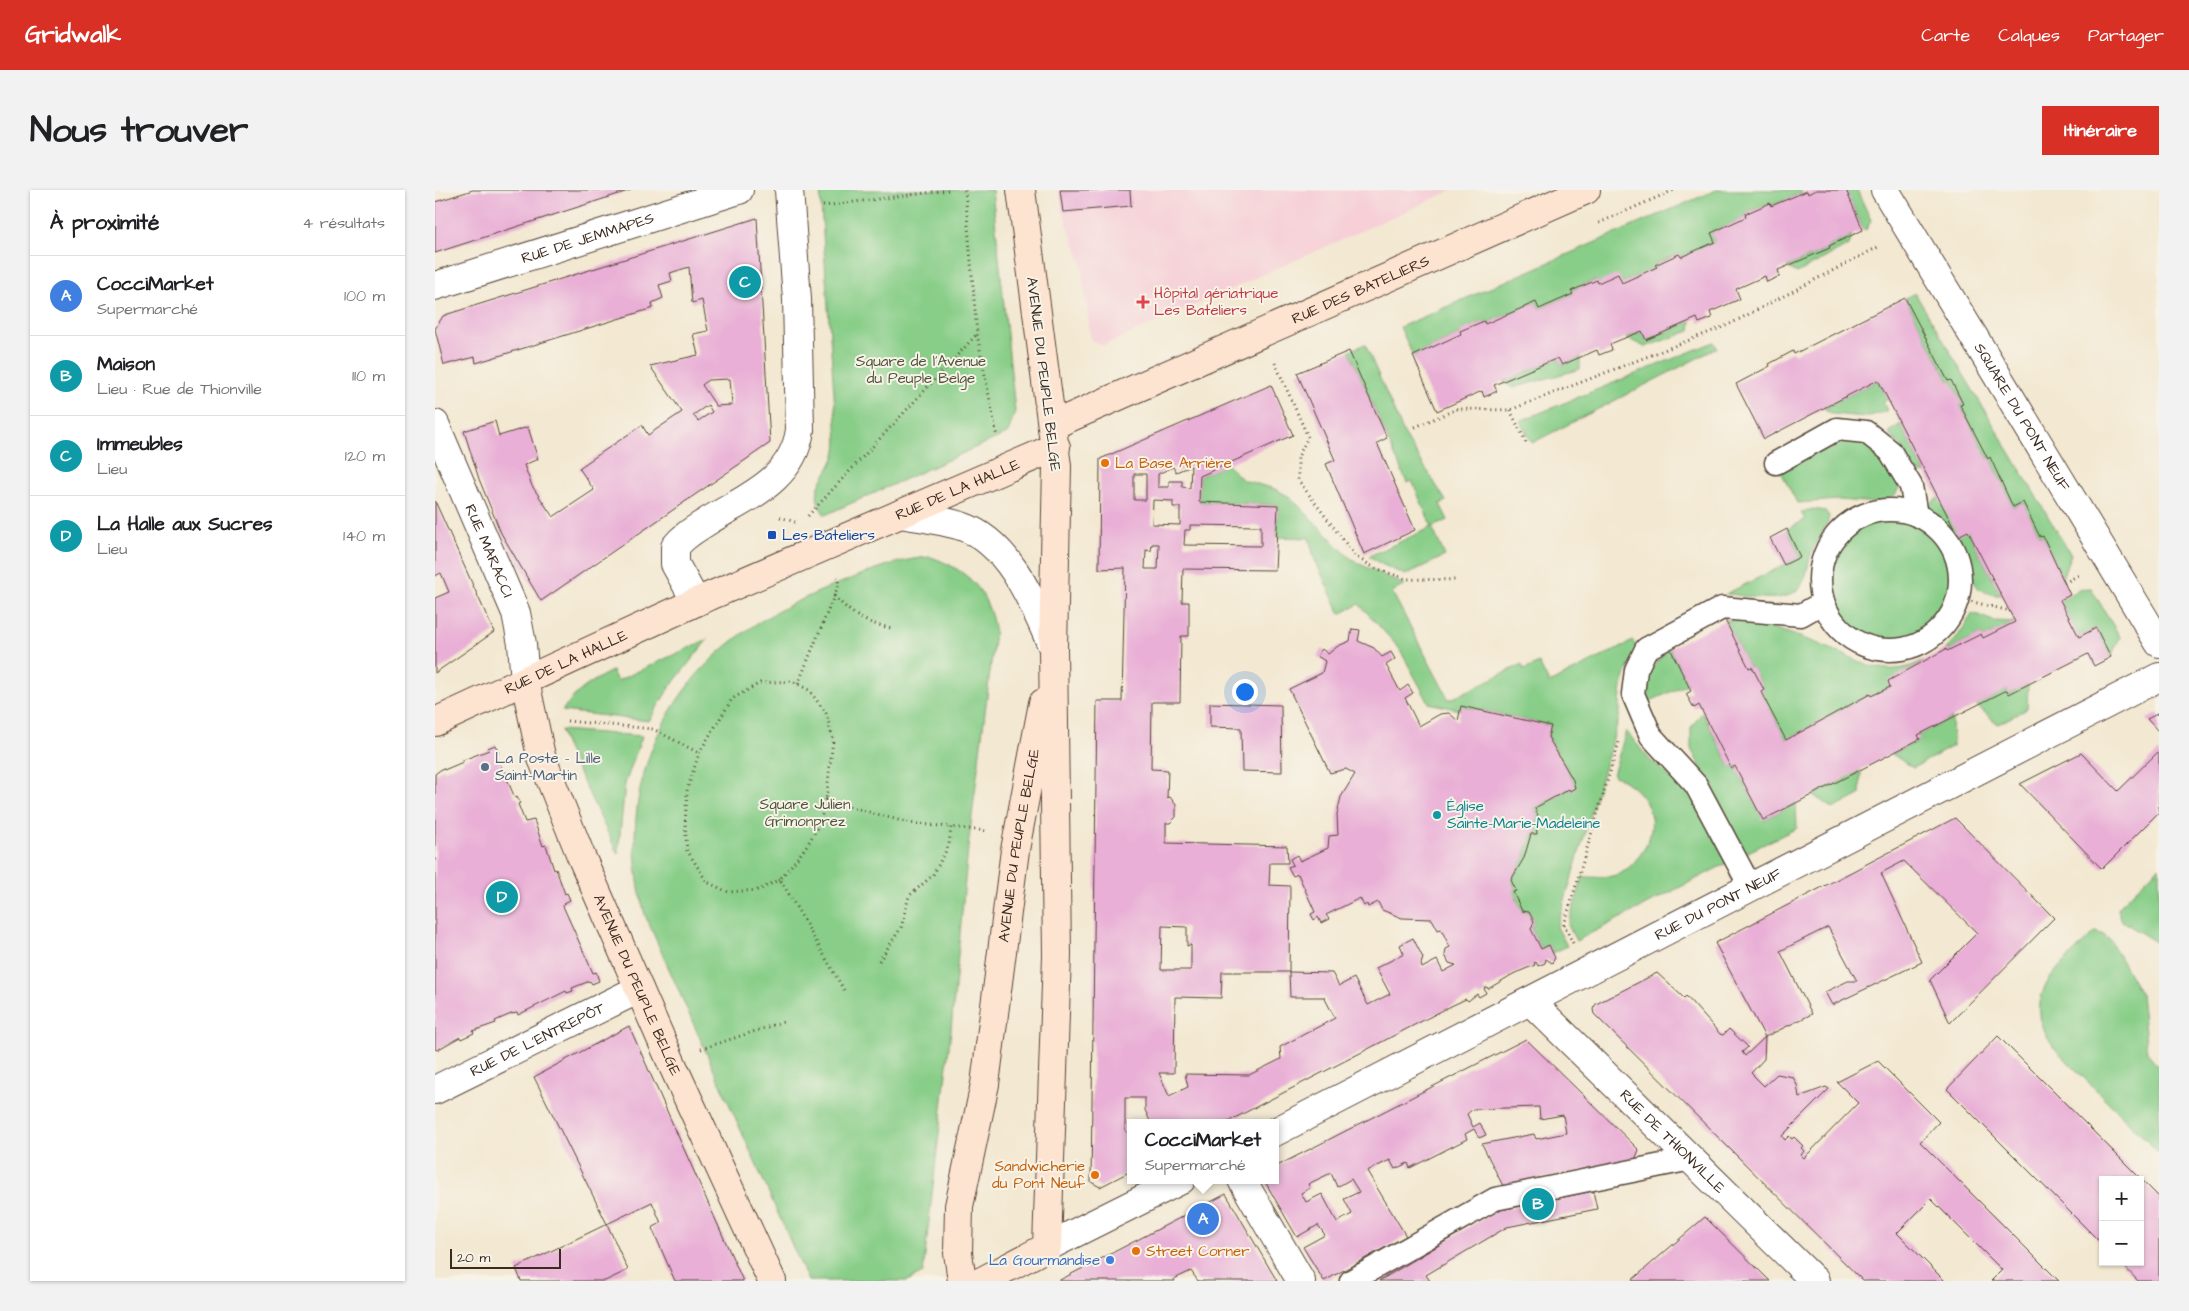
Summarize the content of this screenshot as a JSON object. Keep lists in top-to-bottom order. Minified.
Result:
{"streets":{"street":["RUE DE JEMMAPES","RUE DES BATELIERS","AVENUE DU PEUPLE BELGE","SQUARE DU PONT NEUF","RUE DE LA HALLE","RUE MARACCI","RUE DU PONT NEUF","RUE DE L'ENTREPÔT","RUE DE THIONVILLE"]},"crossings":[["RUE DES BATELIERS","AVENUE DU PEUPLE BELGE"],["RUE DES BATELIERS","RUE DE LA HALLE"],["AVENUE DU PEUPLE BELGE","RUE DE LA HALLE"],["AVENUE DU PEUPLE BELGE","RUE MARACCI"],["AVENUE DU PEUPLE BELGE","RUE DE L'ENTREPÔT"],["RUE DE LA HALLE","RUE MARACCI"],["RUE DU PONT NEUF","RUE DE THIONVILLE"]],"parks":["Square de l'Avenue du Peuple Belge","Square Julien Grimonprez"],"places":{"health":["Hôpital gériatrique Les Bateliers"],"other":["La Base Arrière","La Poste - Lille Saint-Martin","Église Sainte-Marie-Madeleine","Sandwicherie du Pont Neuf","Street Corner","La Gourmandise"],"transit":["Les Bateliers"]},"scale_bar":"20 m","page":{"header":"Gridwalk","nav":["Carte","Calques","Partager"],"title":"Nous trouver","buttons":"Itinéraire","heading":["À proximité","4 résultats"],"list":[{"mark":"A","name":"CocciMarket","note":"Supermarché","value":"100 m"},{"mark":"B","name":"Maison","note":"Lieu · Rue de Thionville","value":"110 m"},{"mark":"C","name":"Immeubles","note":"Lieu","value":"120 m"},{"mark":"D","name":"La Halle aux Sucres","note":"Lieu","value":"140 m"}],"pins":["C","D","B","A"],"popup":["CocciMarket","Supermarché"],"map_buttons":["+","−"],"scale":"20 m"}}
